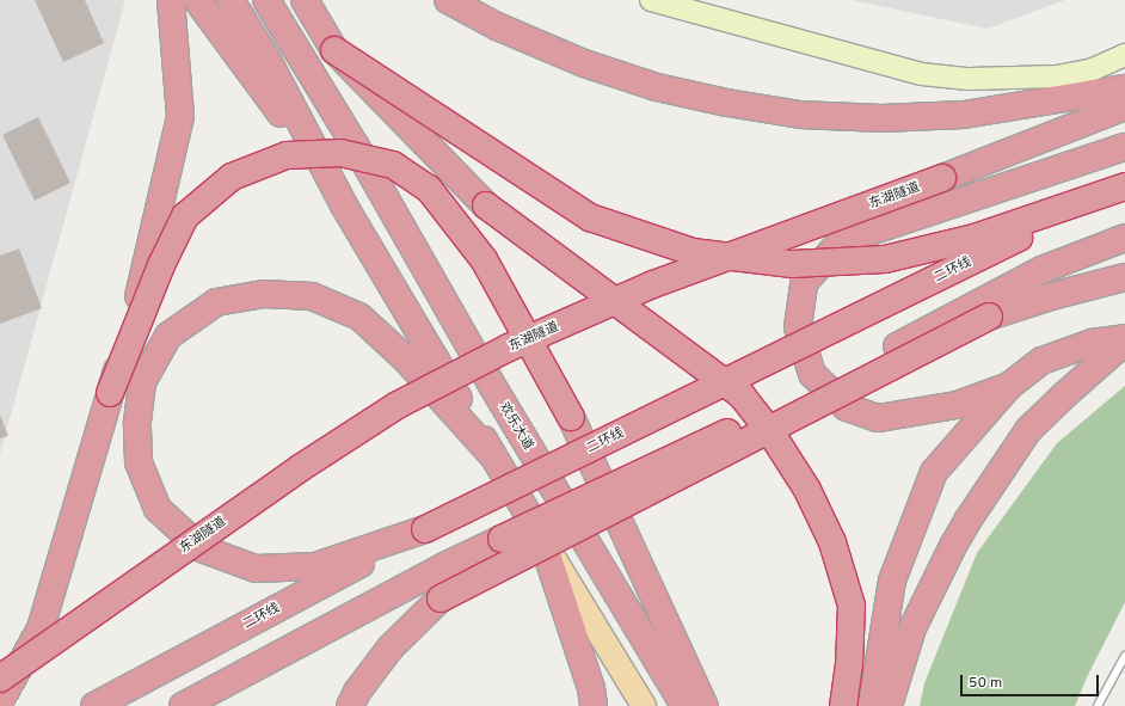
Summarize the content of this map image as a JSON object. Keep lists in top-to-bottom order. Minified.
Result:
{"streets":{"highway":["东湖隧道","二环线","欢乐大道"]},"scale_bar":"50 m"}
